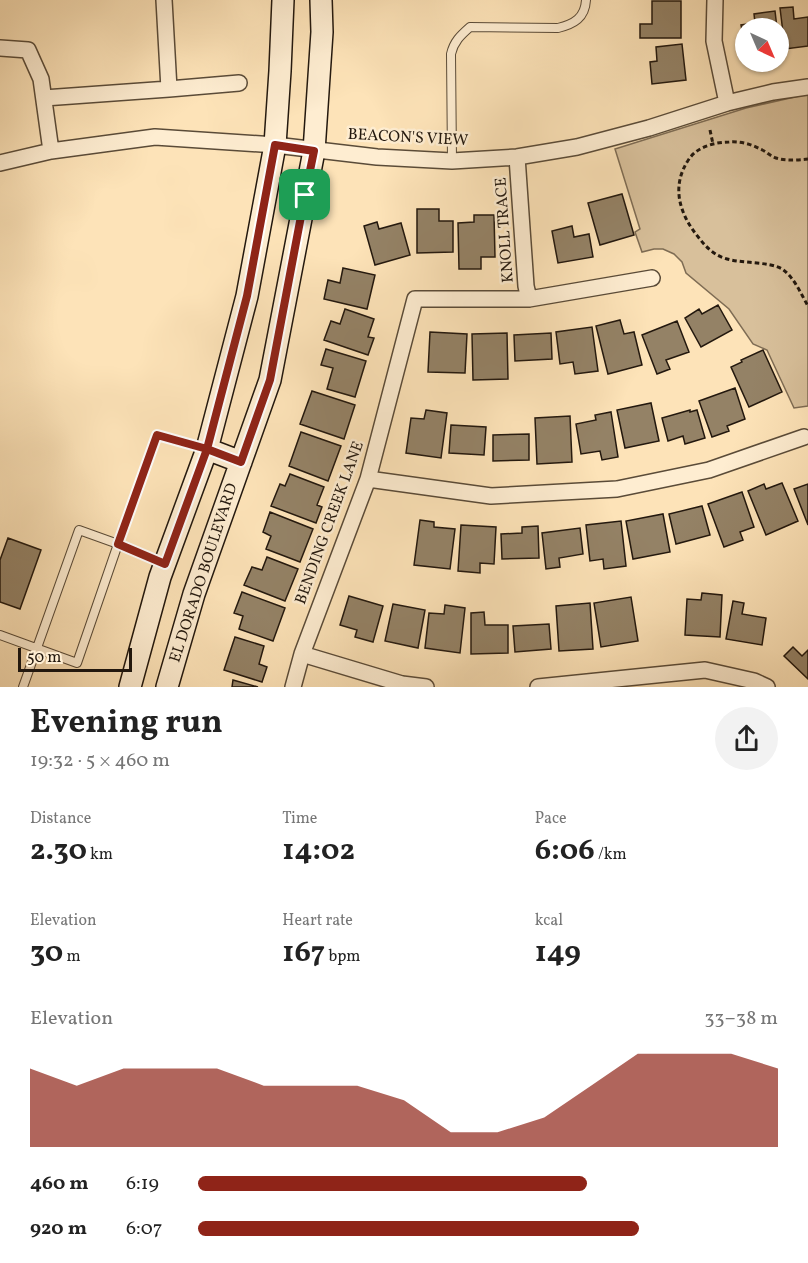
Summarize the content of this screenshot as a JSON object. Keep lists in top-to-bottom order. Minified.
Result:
{"streets":{"main road":["EL DORADO BOULEVARD"],"street":["BEACON'S VIEW","KNOLL TRACE","BENDING CREEK LANE"]},"crossings":[["BEACON'S VIEW","KNOLL TRACE"],["BEACON'S VIEW","EL DORADO BOULEVARD"],["KNOLL TRACE","BENDING CREEK LANE"]],"scale_bar":"50 m","north":"bottom right","page":{"scale":"50 m","heading":["Evening run","19:32 · 5 × 460 m"],"stats":[["Distance","2.30 km"],["Time","14:02"],["Pace","6:06 /km"],["Elevation","30 m"],["Heart rate","167 bpm"],["kcal","149"]],"chart":["Elevation","33–38 m"],"list":[{"name":"460 m","note":"6:19"},{"name":"920 m","note":"6:07"}]}}
